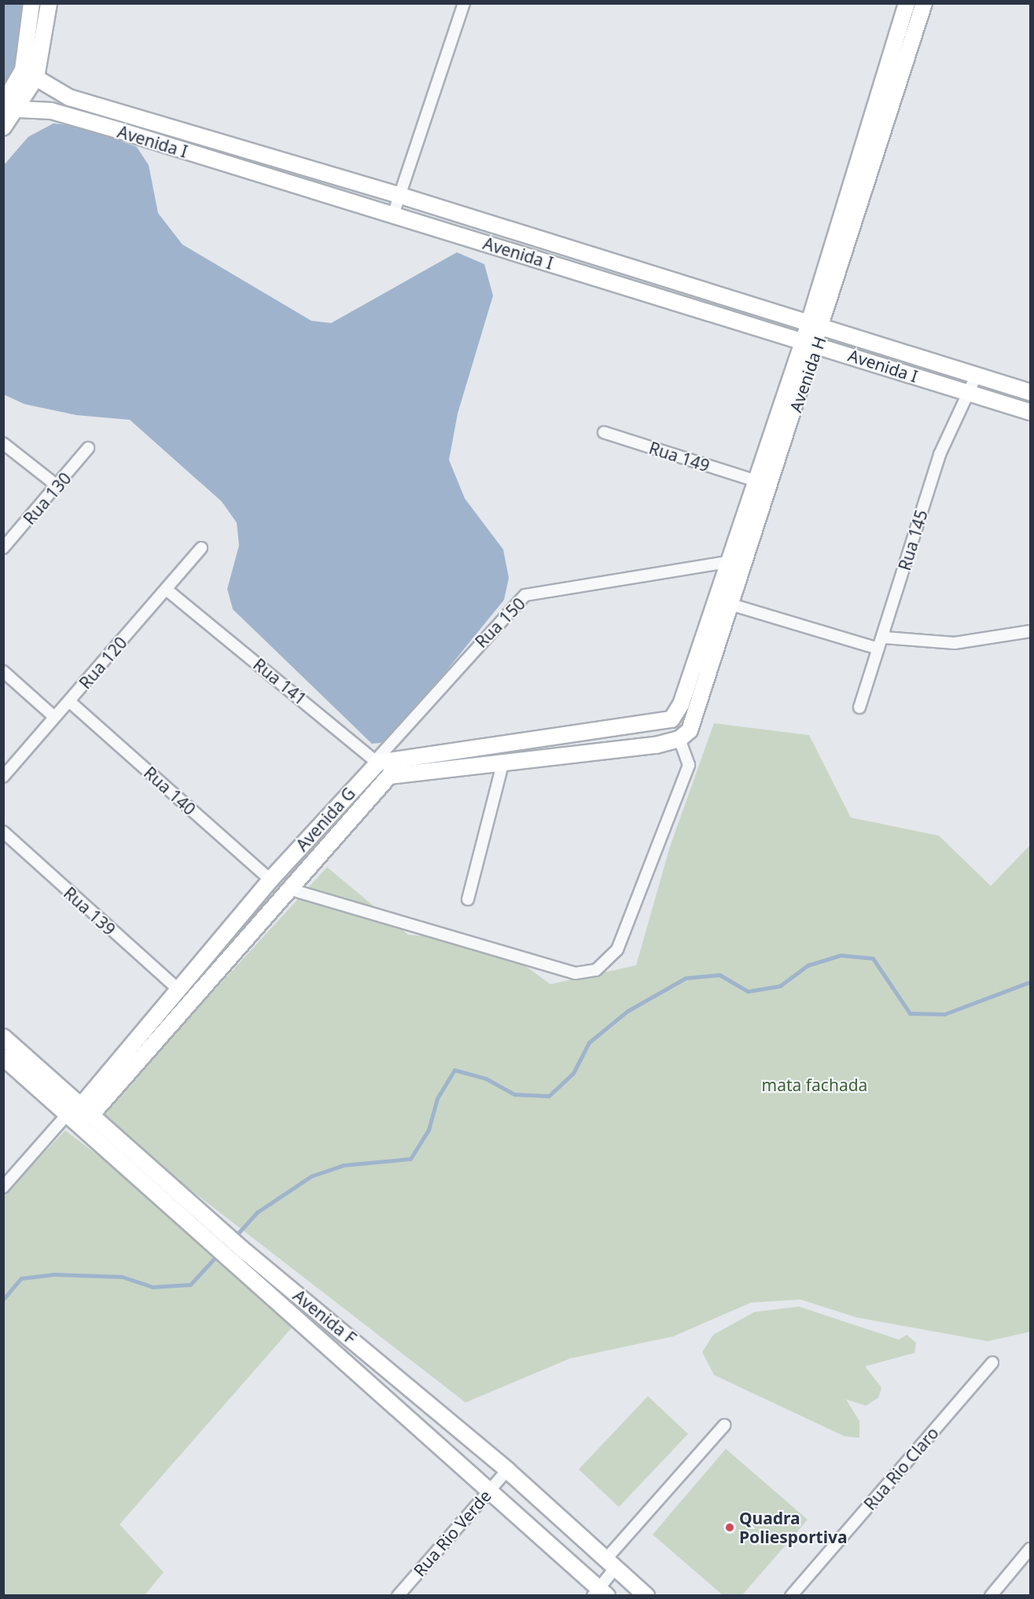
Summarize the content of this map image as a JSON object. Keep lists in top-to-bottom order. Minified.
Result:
{"streets":{"street":["Avenida I","Avenida H","Rua 149","Rua 130","Rua 145","Rua 150","Rua 120","Rua 141","Rua 140","Avenida G","Rua 139","Avenida F","Rua Rio Claro","Rua Rio Verde"]},"crossings":[["Avenida I","Avenida H"],["Avenida I","Rua 145"],["Avenida H","Rua 149"],["Avenida H","Rua 150"],["Rua 150","Rua 141"],["Rua 150","Avenida G"],["Rua 120","Rua 141"],["Rua 120","Rua 140"],["Rua 141","Avenida G"],["Rua 140","Avenida G"],["Avenida G","Rua 139"],["Avenida G","Avenida F"],["Avenida F","Rua Rio Verde"]],"parks":["mata fachada"],"places":["Quadra Poliesportiva"]}
